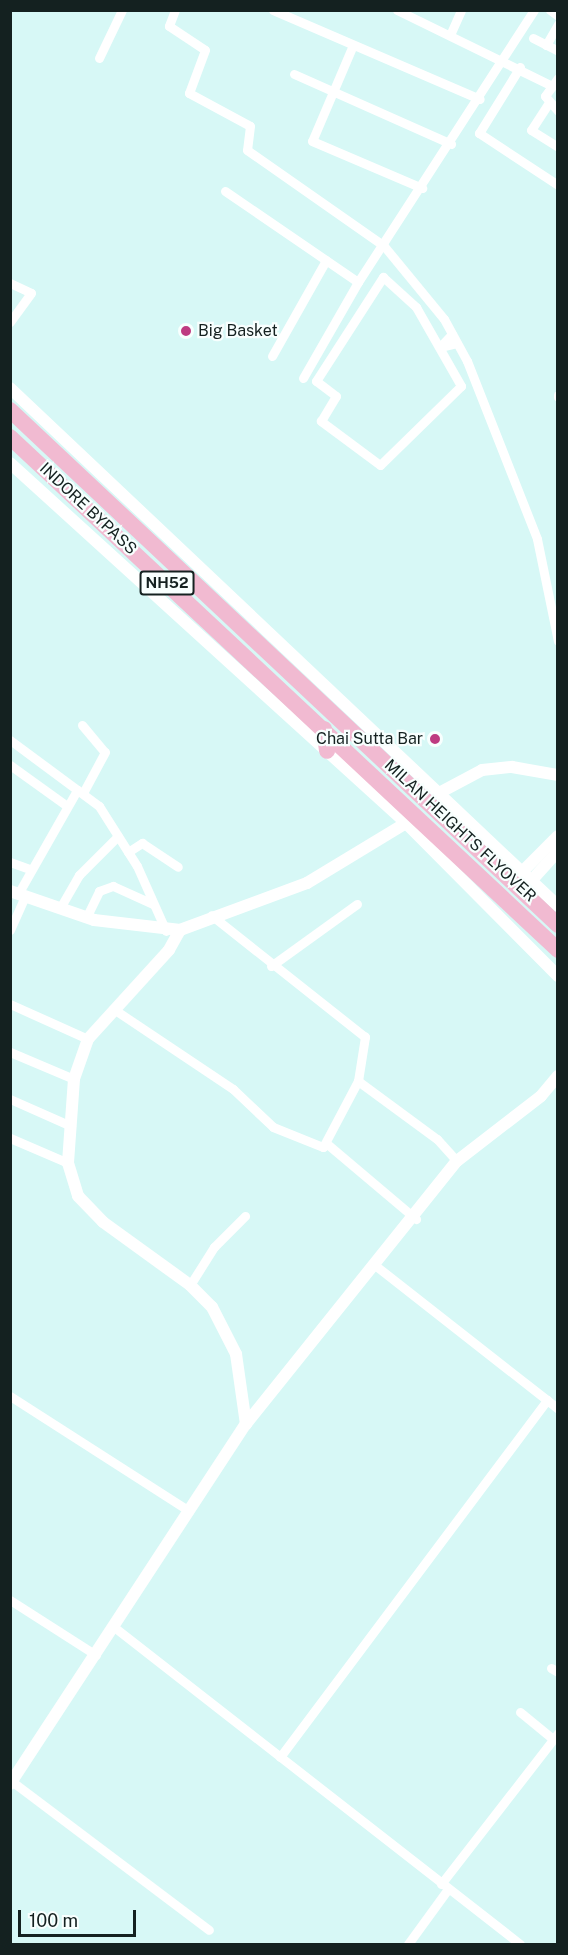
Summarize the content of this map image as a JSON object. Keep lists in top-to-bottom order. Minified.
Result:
{"streets":{"highway":["INDORE BYPASS","NH52","MILAN HEIGHTS FLYOVER"]},"crossings":[["INDORE BYPASS","MILAN HEIGHTS FLYOVER"]],"places":["Big Basket","Chai Sutta Bar"],"scale_bar":"100 m"}
